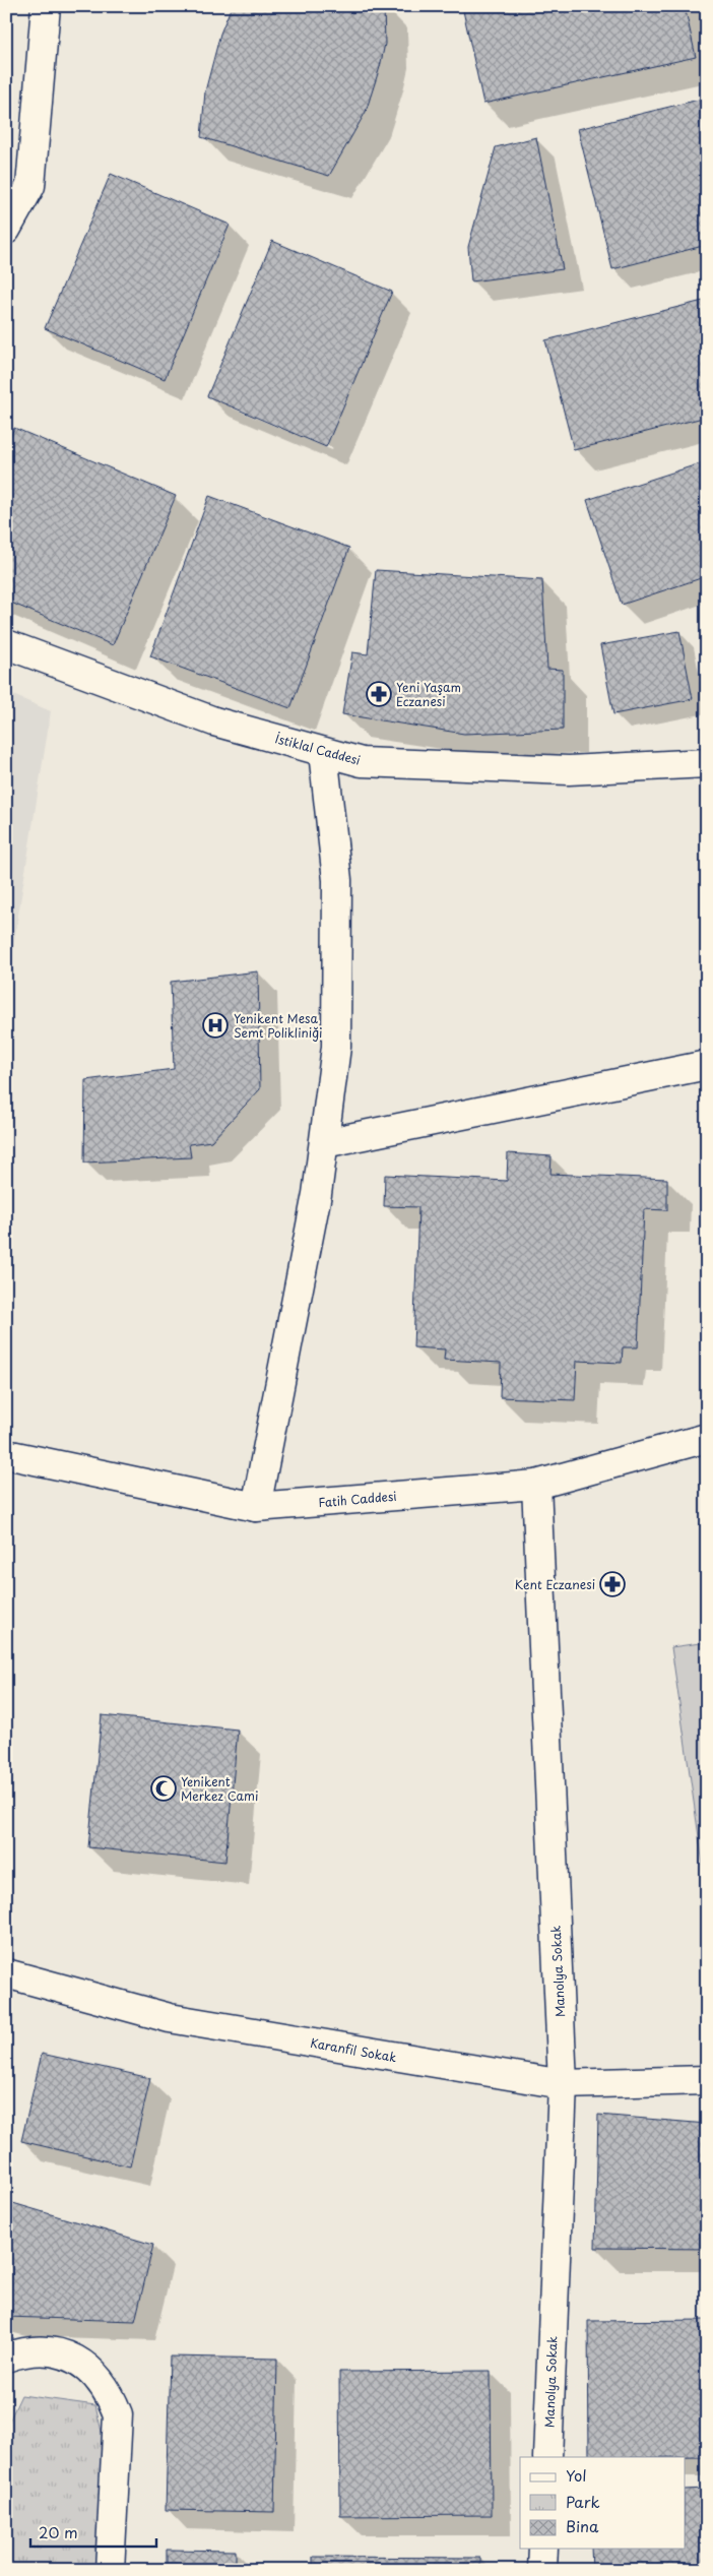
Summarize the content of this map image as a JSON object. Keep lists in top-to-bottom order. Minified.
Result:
{"streets":{"street":["İstiklal Caddesi","Fatih Caddesi","Manolya Sokak","Karanfil Sokak"]},"crossings":[["Fatih Caddesi","Manolya Sokak"],["Manolya Sokak","Karanfil Sokak"]],"places":{"pharmacy":["Yeni Yaşam Eczanesi","Kent Eczanesi"],"hospital":["Yenikent Mesa Semt Polikliniği"],"mosque":["Yenikent Merkez Cami"]},"legend":["Yol","Park","Bina"],"scale_bar":"20 m"}
